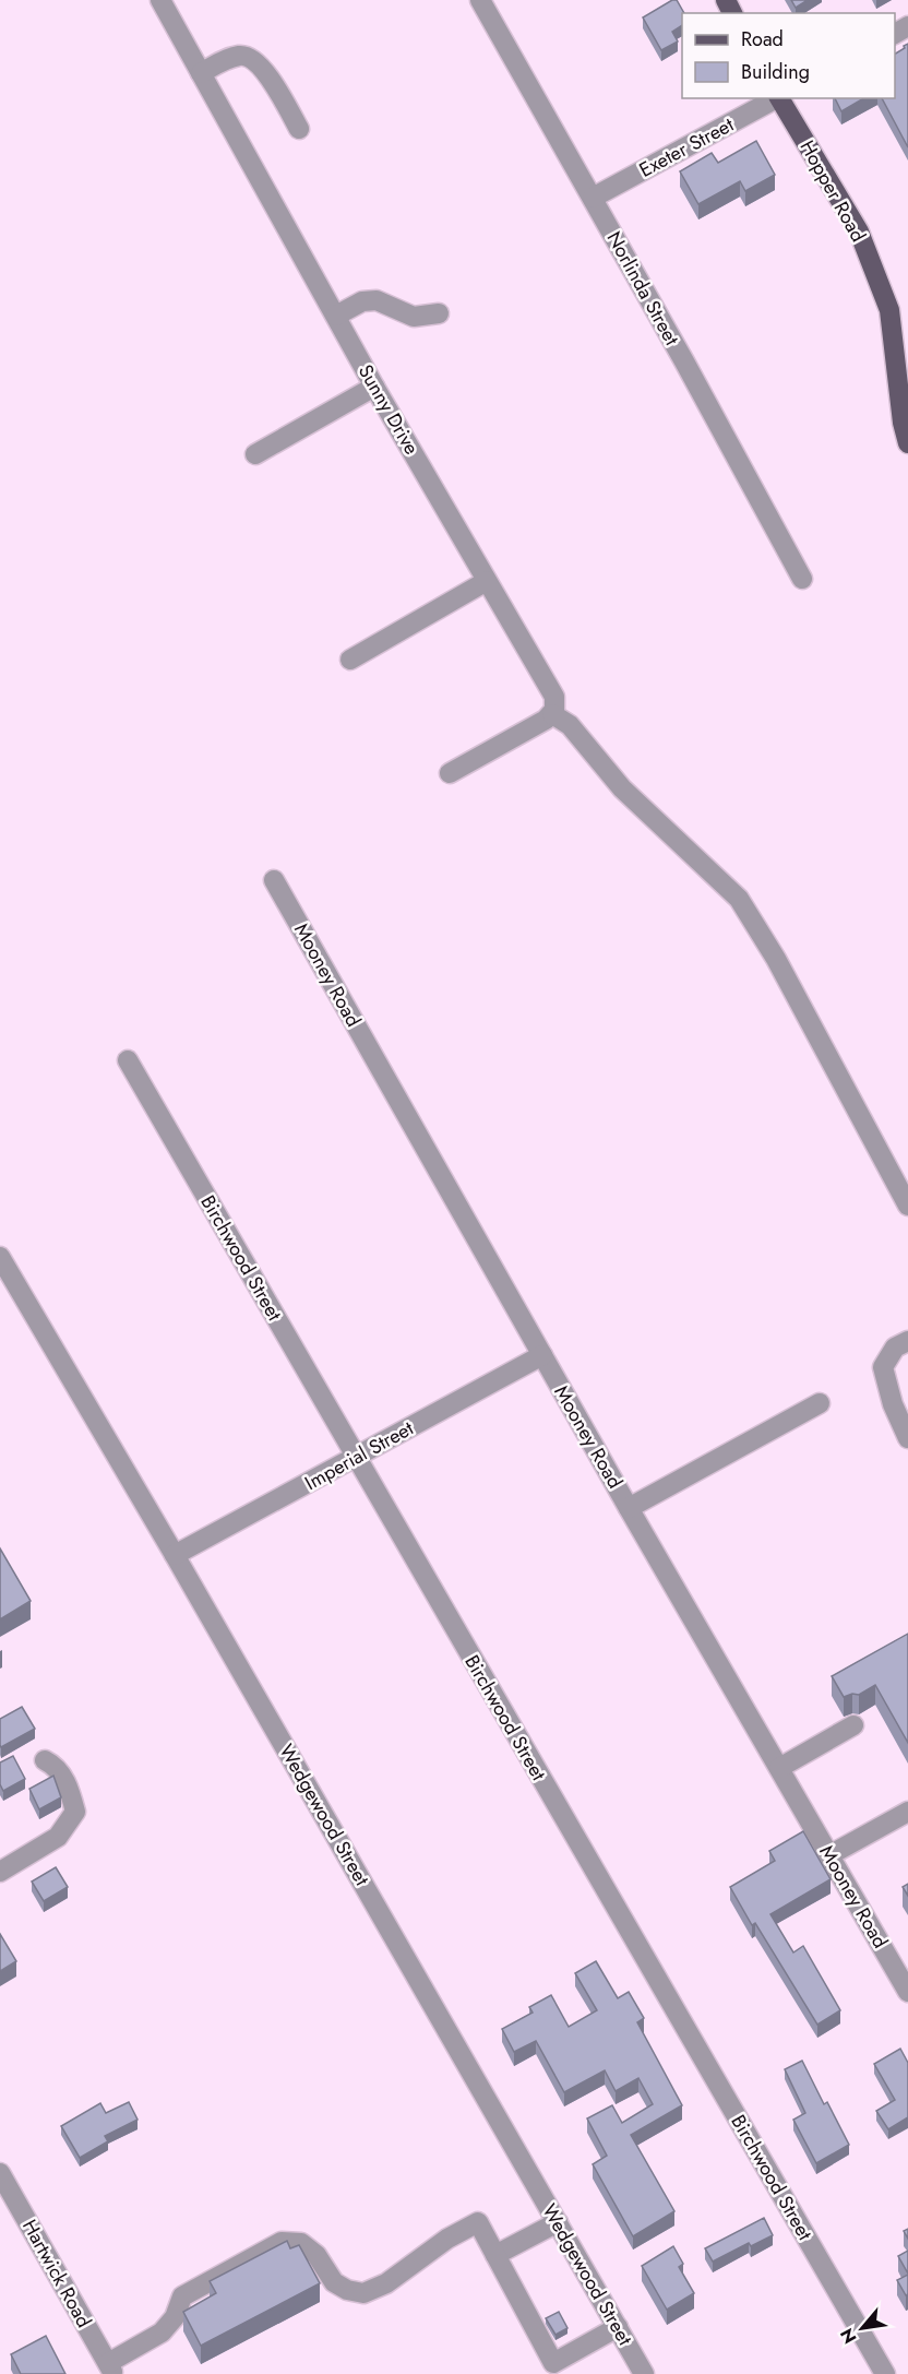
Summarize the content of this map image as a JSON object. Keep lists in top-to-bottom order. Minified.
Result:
{"streets":{"main road":["Hopper Road"],"street":["Exeter Street","Norlinda Street","Sunny Drive","Mooney Road","Birchwood Street","Imperial Street","Wedgewood Street","Hartwick Road"]},"crossings":[["Exeter Street","Norlinda Street"],["Mooney Road","Imperial Street"],["Birchwood Street","Imperial Street"],["Imperial Street","Wedgewood Street"]],"legend":["Road","Building"],"north":"bottom left"}
